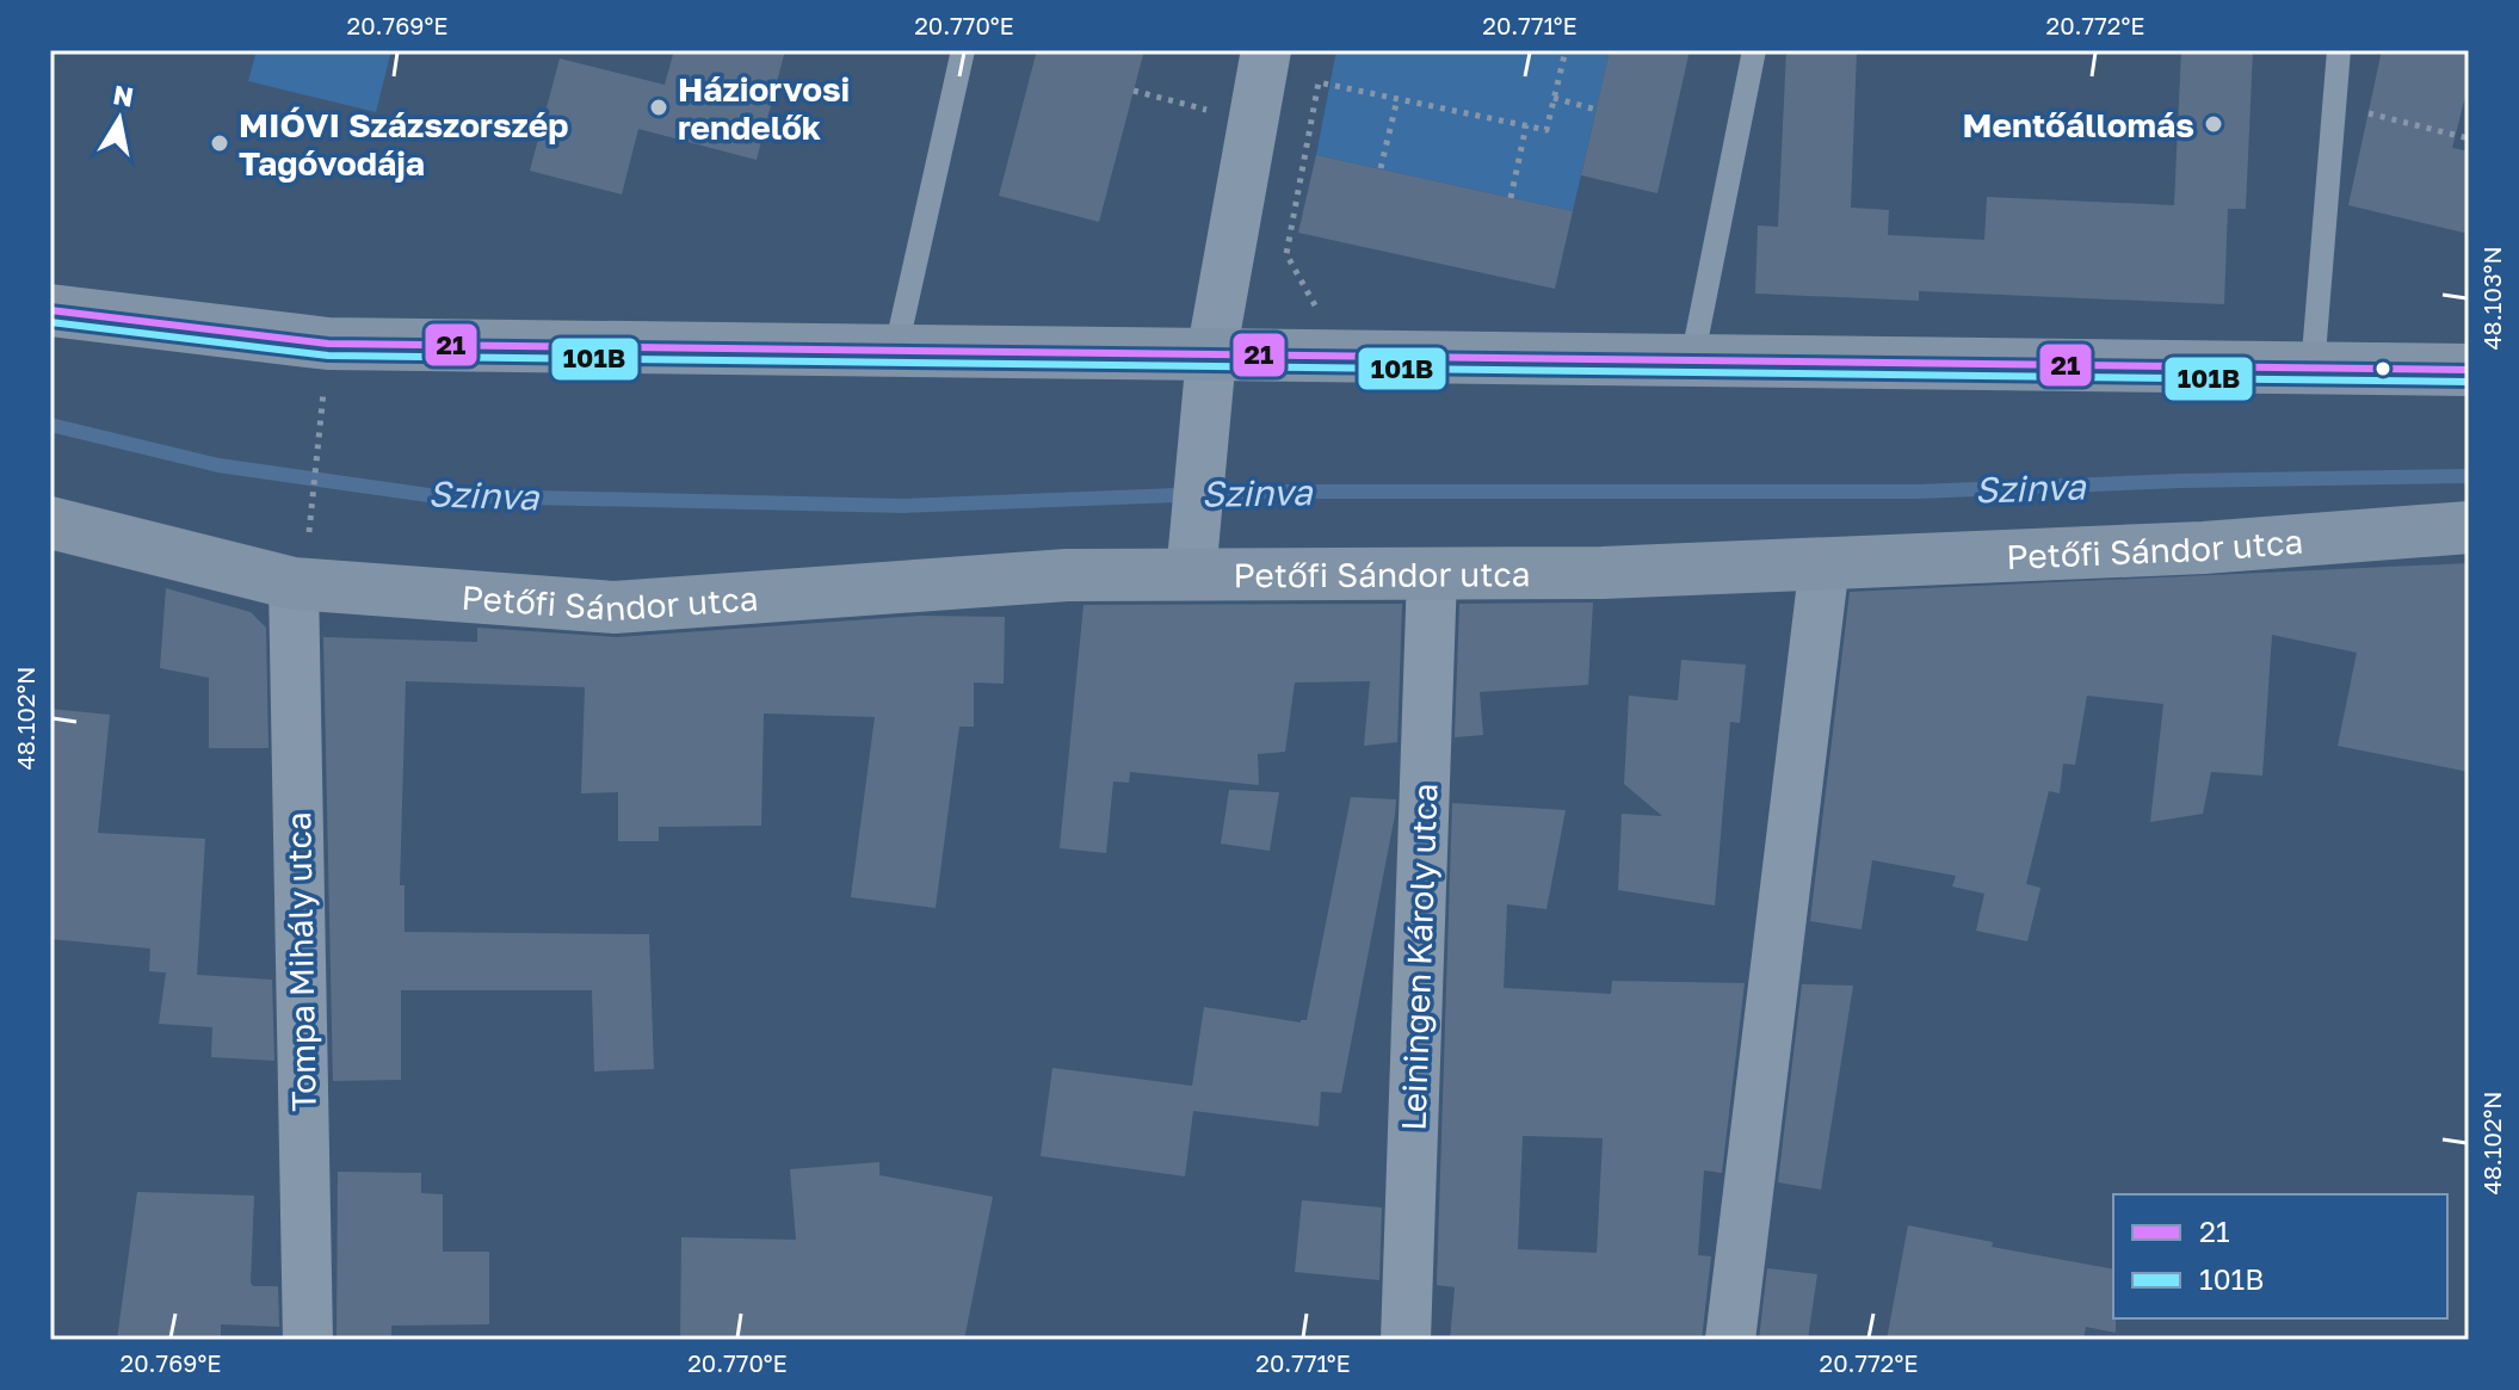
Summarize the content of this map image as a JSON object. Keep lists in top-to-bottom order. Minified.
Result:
{"streets":{"street":["Petőfi Sándor utca","Leiningen Károly utca","Tompa Mihály utca"]},"crossings":[["Petőfi Sándor utca","Leiningen Károly utca"],["Petőfi Sándor utca","Tompa Mihály utca"]],"water":["Szinva"],"places":["Háziorvosi rendelők","Mentőállomás","MIÓVI Százszorszép Tagóvodája"],"lines":["transit line 21","transit line 101B"],"legend":["21","101B"],"north":"top","coordinates":["20.769°E","20.770°E","20.771°E","20.772°E","48.103°N","48.102°N"]}
